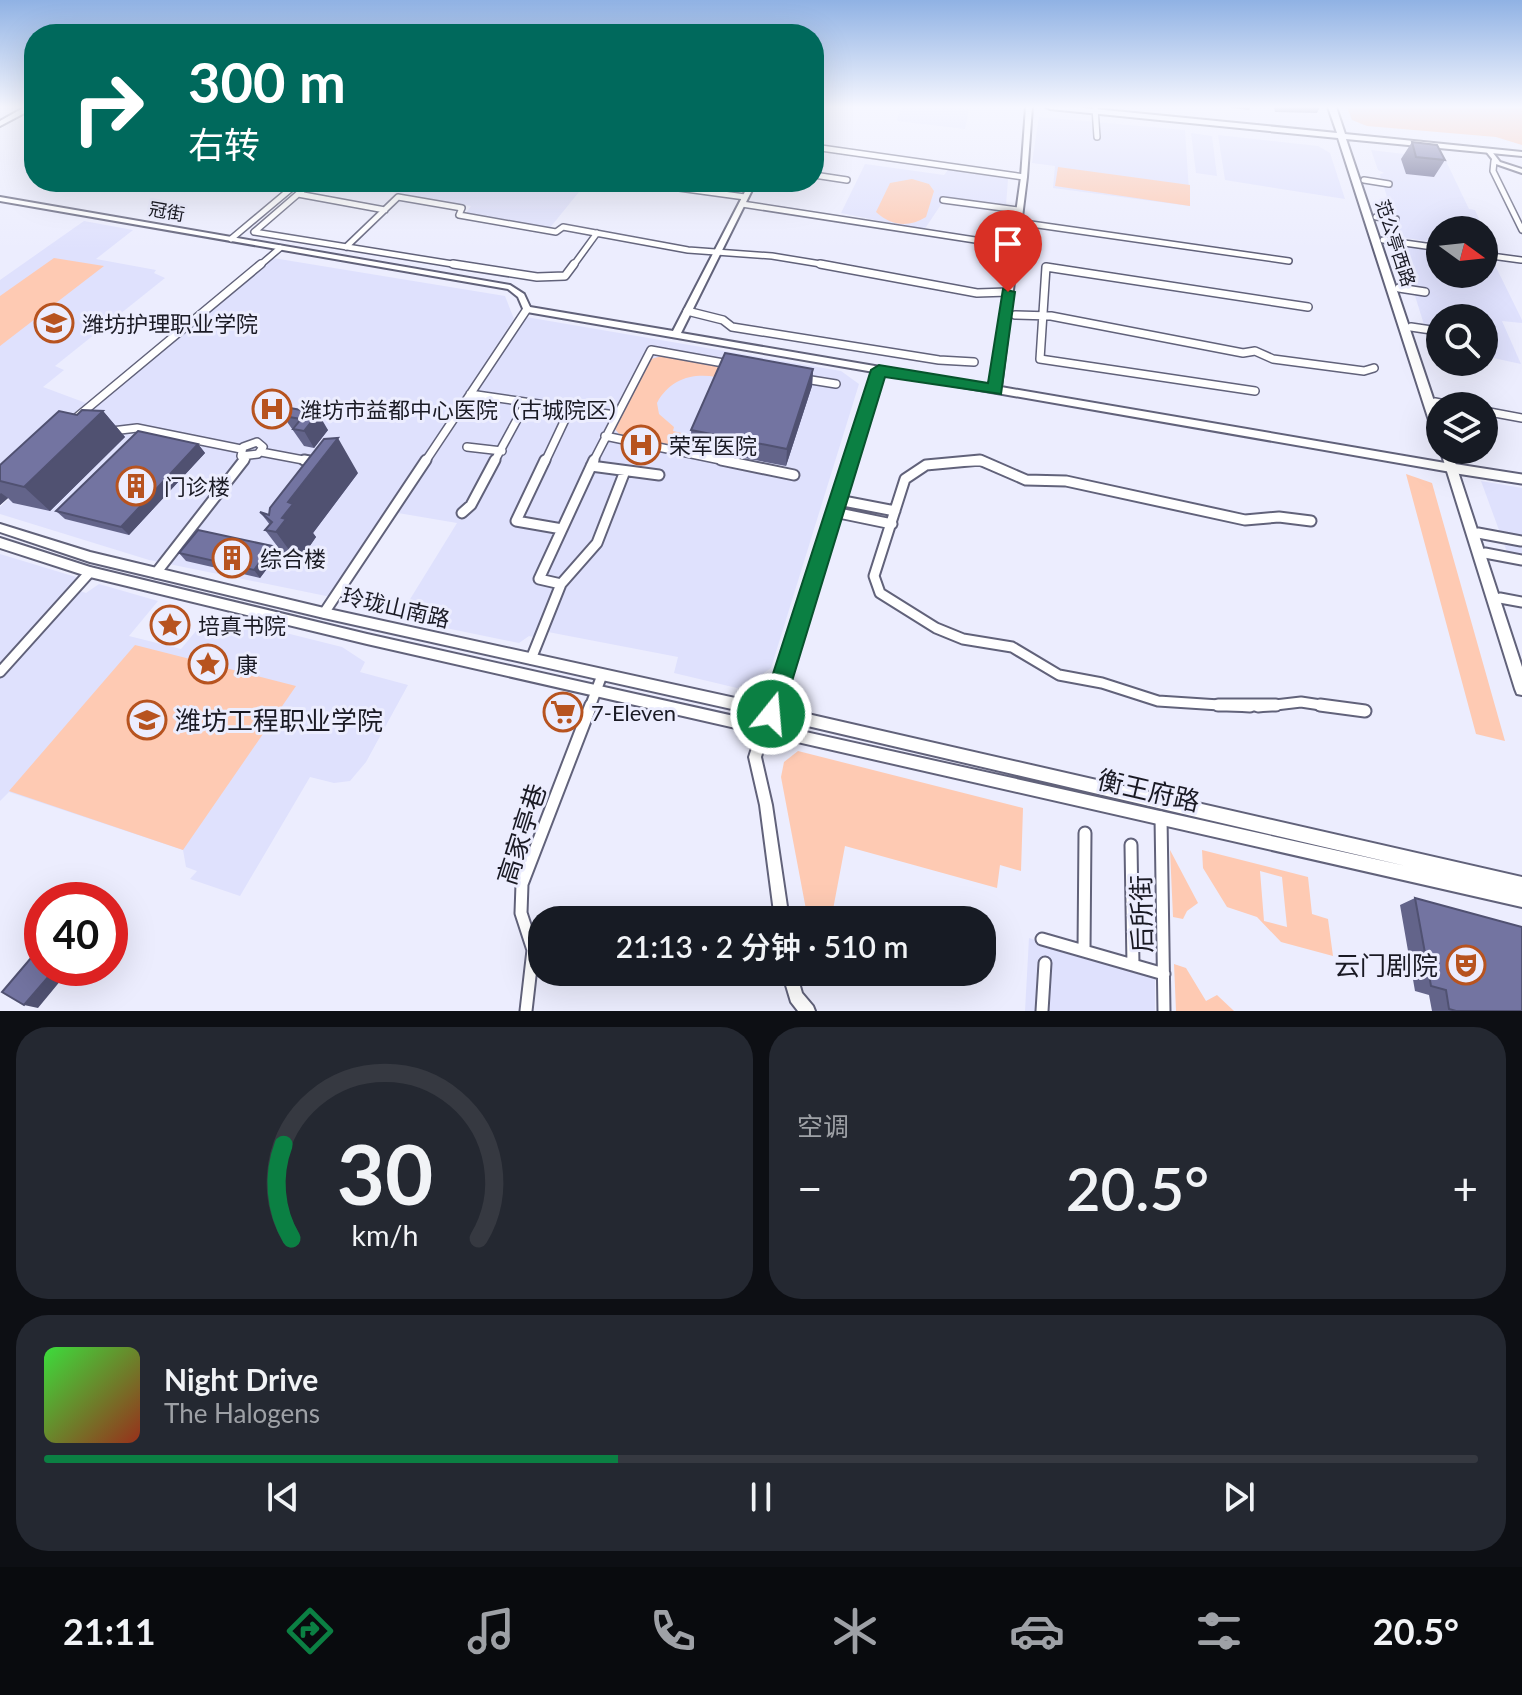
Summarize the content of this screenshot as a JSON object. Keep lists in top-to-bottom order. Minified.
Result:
{"streets":{"main road":["范公亭西路","玲珑山南路","衡王府路"],"street":["冠街","高家亭巷","后所街"]},"crossings":[["玲珑山南路","衡王府路"],["玲珑山南路","高家亭巷"],["衡王府路","后所街"]],"places":{"school or university":["潍坊护理职业学院","潍坊工程职业学院"],"hospital":["潍坊市益都中心医院（古城院区）","荣军医院"],"building":["门诊楼","综合楼"],"place":["培真书院","康"],"supermarket":["7-Eleven"],"theatre":["云门剧院"]},"north":"right","page":{"turn":["300 m","右转"],"limit":"40","trip":"21:13 · 2 分钟 · 510 m","tile":"空调","heat":["−","20.5°","+"],"song":["Night Drive","The Halogens"],"tabs":["21:11","20.5°"],"gauge":["30","km/h"]}}
